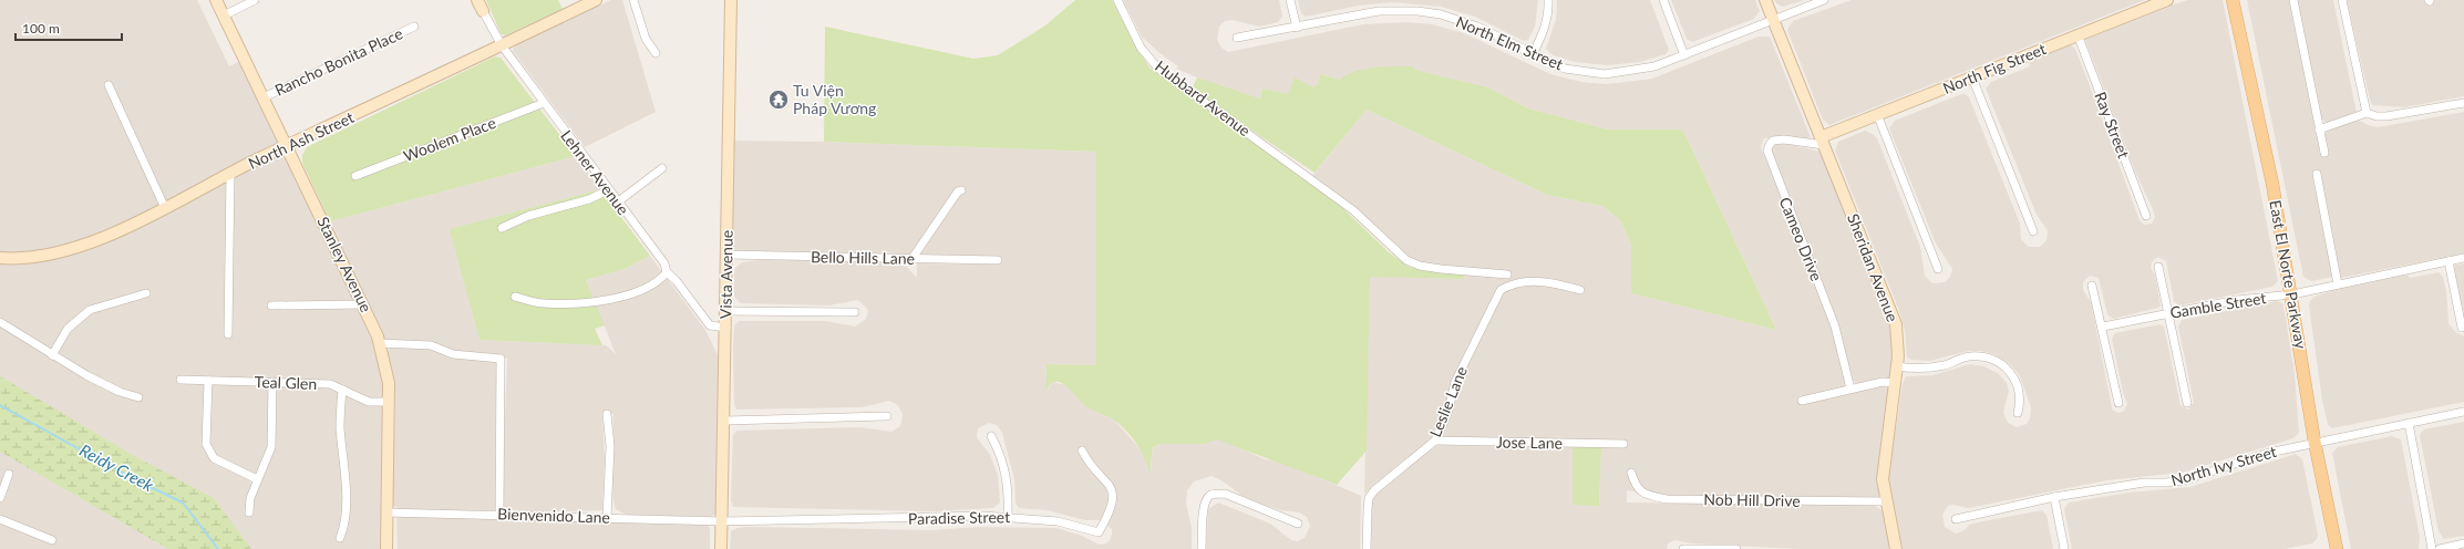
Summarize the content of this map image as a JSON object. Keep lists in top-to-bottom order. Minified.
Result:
{"streets":{"main road":["East El Norte Parkway"],"street":["North Elm Street","Rancho Bonita Place","North Fig Street","Hubbard Avenue","Ray Street","Woolem Place","North Ash Street","Lehner Avenue","Cameo Drive","Bello Hills Lane","Stanley Avenue","Sheridan Avenue","Vista Avenue","Gamble Street","Teal Glen","Leslie Lane","Jose Lane","North Ivy Street","Nob Hill Drive","Bienvenido Lane","Paradise Street"]},"crossings":[["North Elm Street","Sheridan Avenue"],["Rancho Bonita Place","Stanley Avenue"],["North Fig Street","Ray Street"],["North Fig Street","Cameo Drive"],["North Fig Street","Sheridan Avenue"],["Woolem Place","Lehner Avenue"],["North Ash Street","Lehner Avenue"],["North Ash Street","Stanley Avenue"],["Lehner Avenue","Vista Avenue"],["Cameo Drive","Sheridan Avenue"],["Bello Hills Lane","Vista Avenue"],["Stanley Avenue","Teal Glen"],["Stanley Avenue","Bienvenido Lane"],["Sheridan Avenue","Nob Hill Drive"],["Vista Avenue","Bienvenido Lane"],["Vista Avenue","Paradise Street"],["East El Norte Parkway","Gamble Street"],["East El Norte Parkway","North Ivy Street"],["Leslie Lane","Jose Lane"],["Bienvenido Lane","Paradise Street"]],"water":["Reidy Creek"],"places":{"temple":["Tu Viện Pháp Vương"]},"scale_bar":"100 m"}
